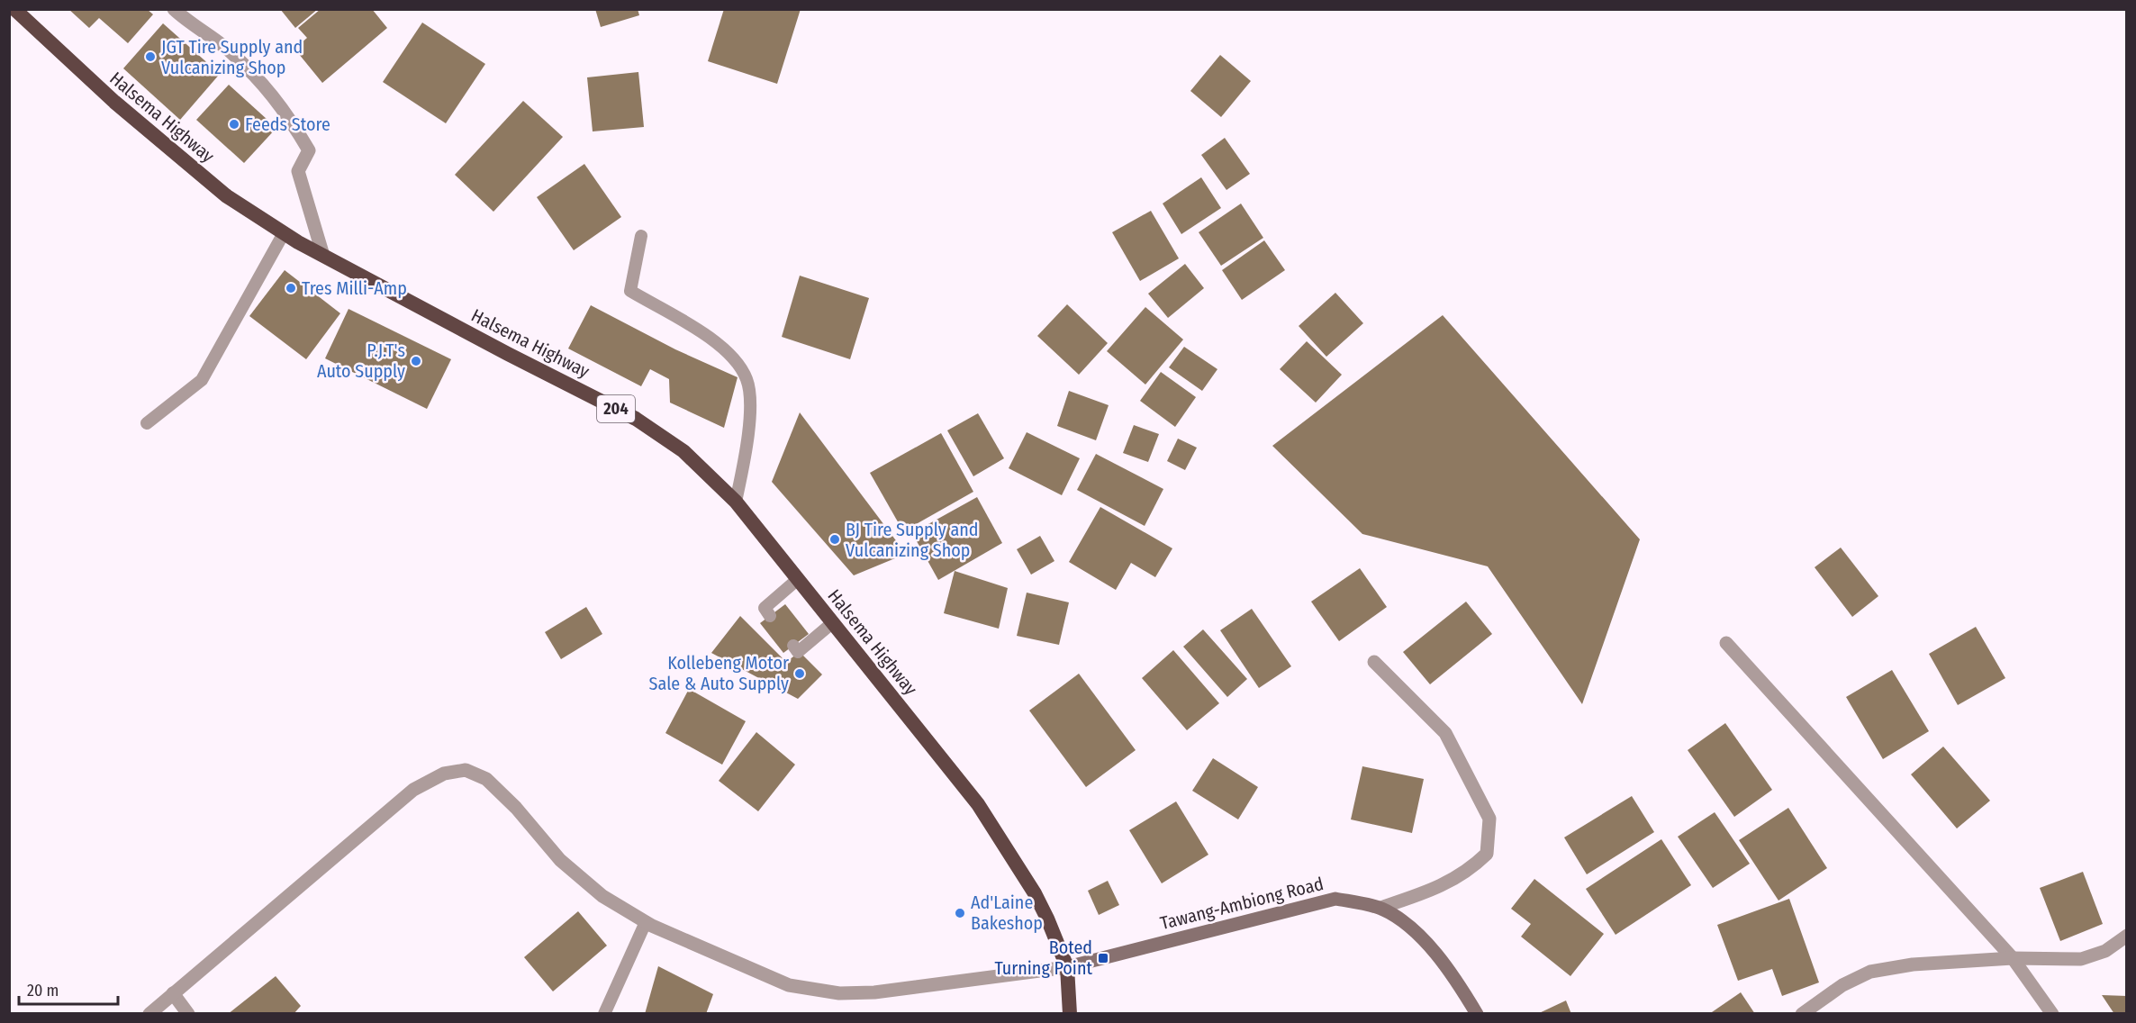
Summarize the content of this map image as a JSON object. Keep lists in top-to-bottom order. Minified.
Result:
{"streets":{"highway":["Halsema Highway","204"],"main road":["Tawang-Ambiong Road"]},"crossings":[["Halsema Highway","Tawang-Ambiong Road"]],"places":{"other":["JGT Tire Supply and Vulcanizing Shop","Feeds Store","Tres Milli-Amp","P.J.T's Auto Supply","BJ Tire Supply and Vulcanizing Shop","Kollebeng Motor Sale & Auto Supply","Ad'Laine Bakeshop"],"transit":["Boted Turning Point"]},"scale_bar":"20 m"}
